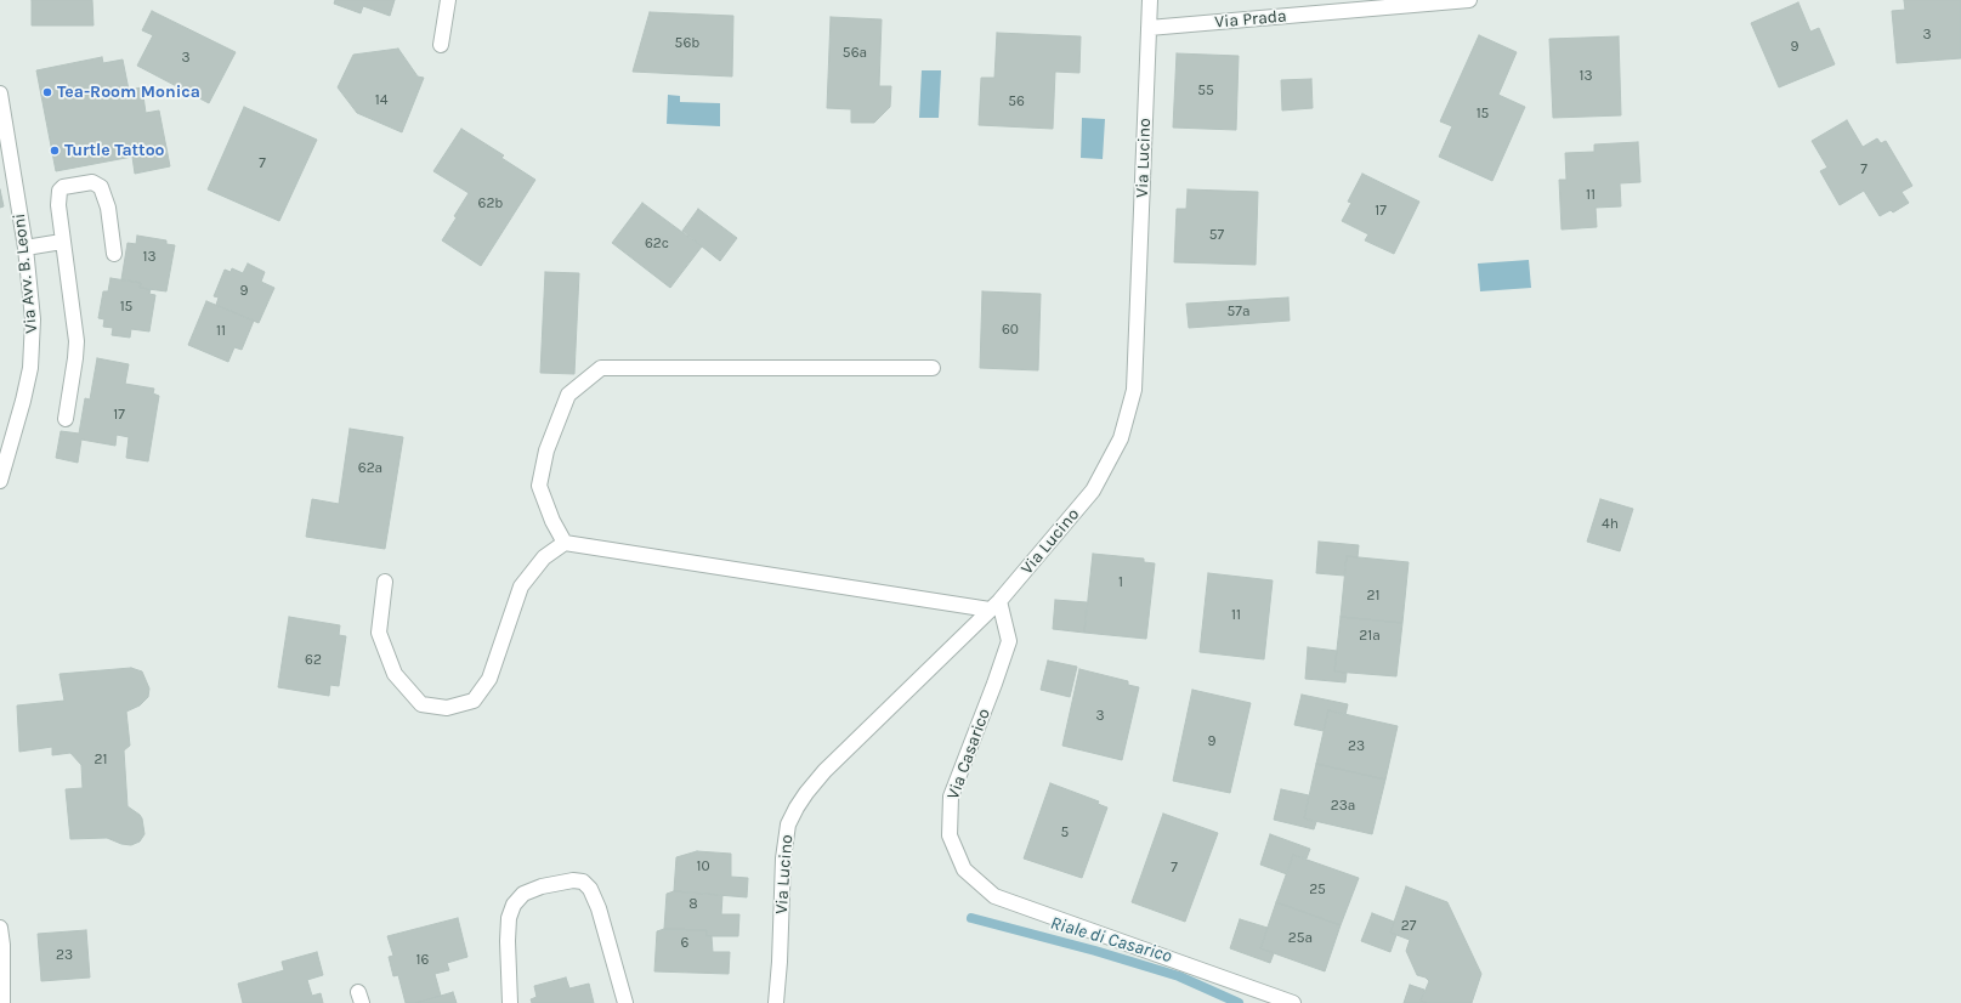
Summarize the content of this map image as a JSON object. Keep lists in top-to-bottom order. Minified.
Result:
{"streets":{"street":["Via Prada","Via Lucino","Via Avv. B. Leoni","Via Casarico"]},"crossings":[["Via Prada","Via Lucino"],["Via Lucino","Via Casarico"]],"water":["Riale di Casarico"],"places":["Tea-Room Monica","Turtle Tattoo"],"house_numbers":["3","56b","9","56a","3","13","55","14","56","15","7","7","11","62b","17","57","62c","13","9","15","57a","60","11","17","62a","4h","1","21","11","21a","62","3","9","23","21","23a","5","10","7","25","8","27","25a","6","23","16"]}
